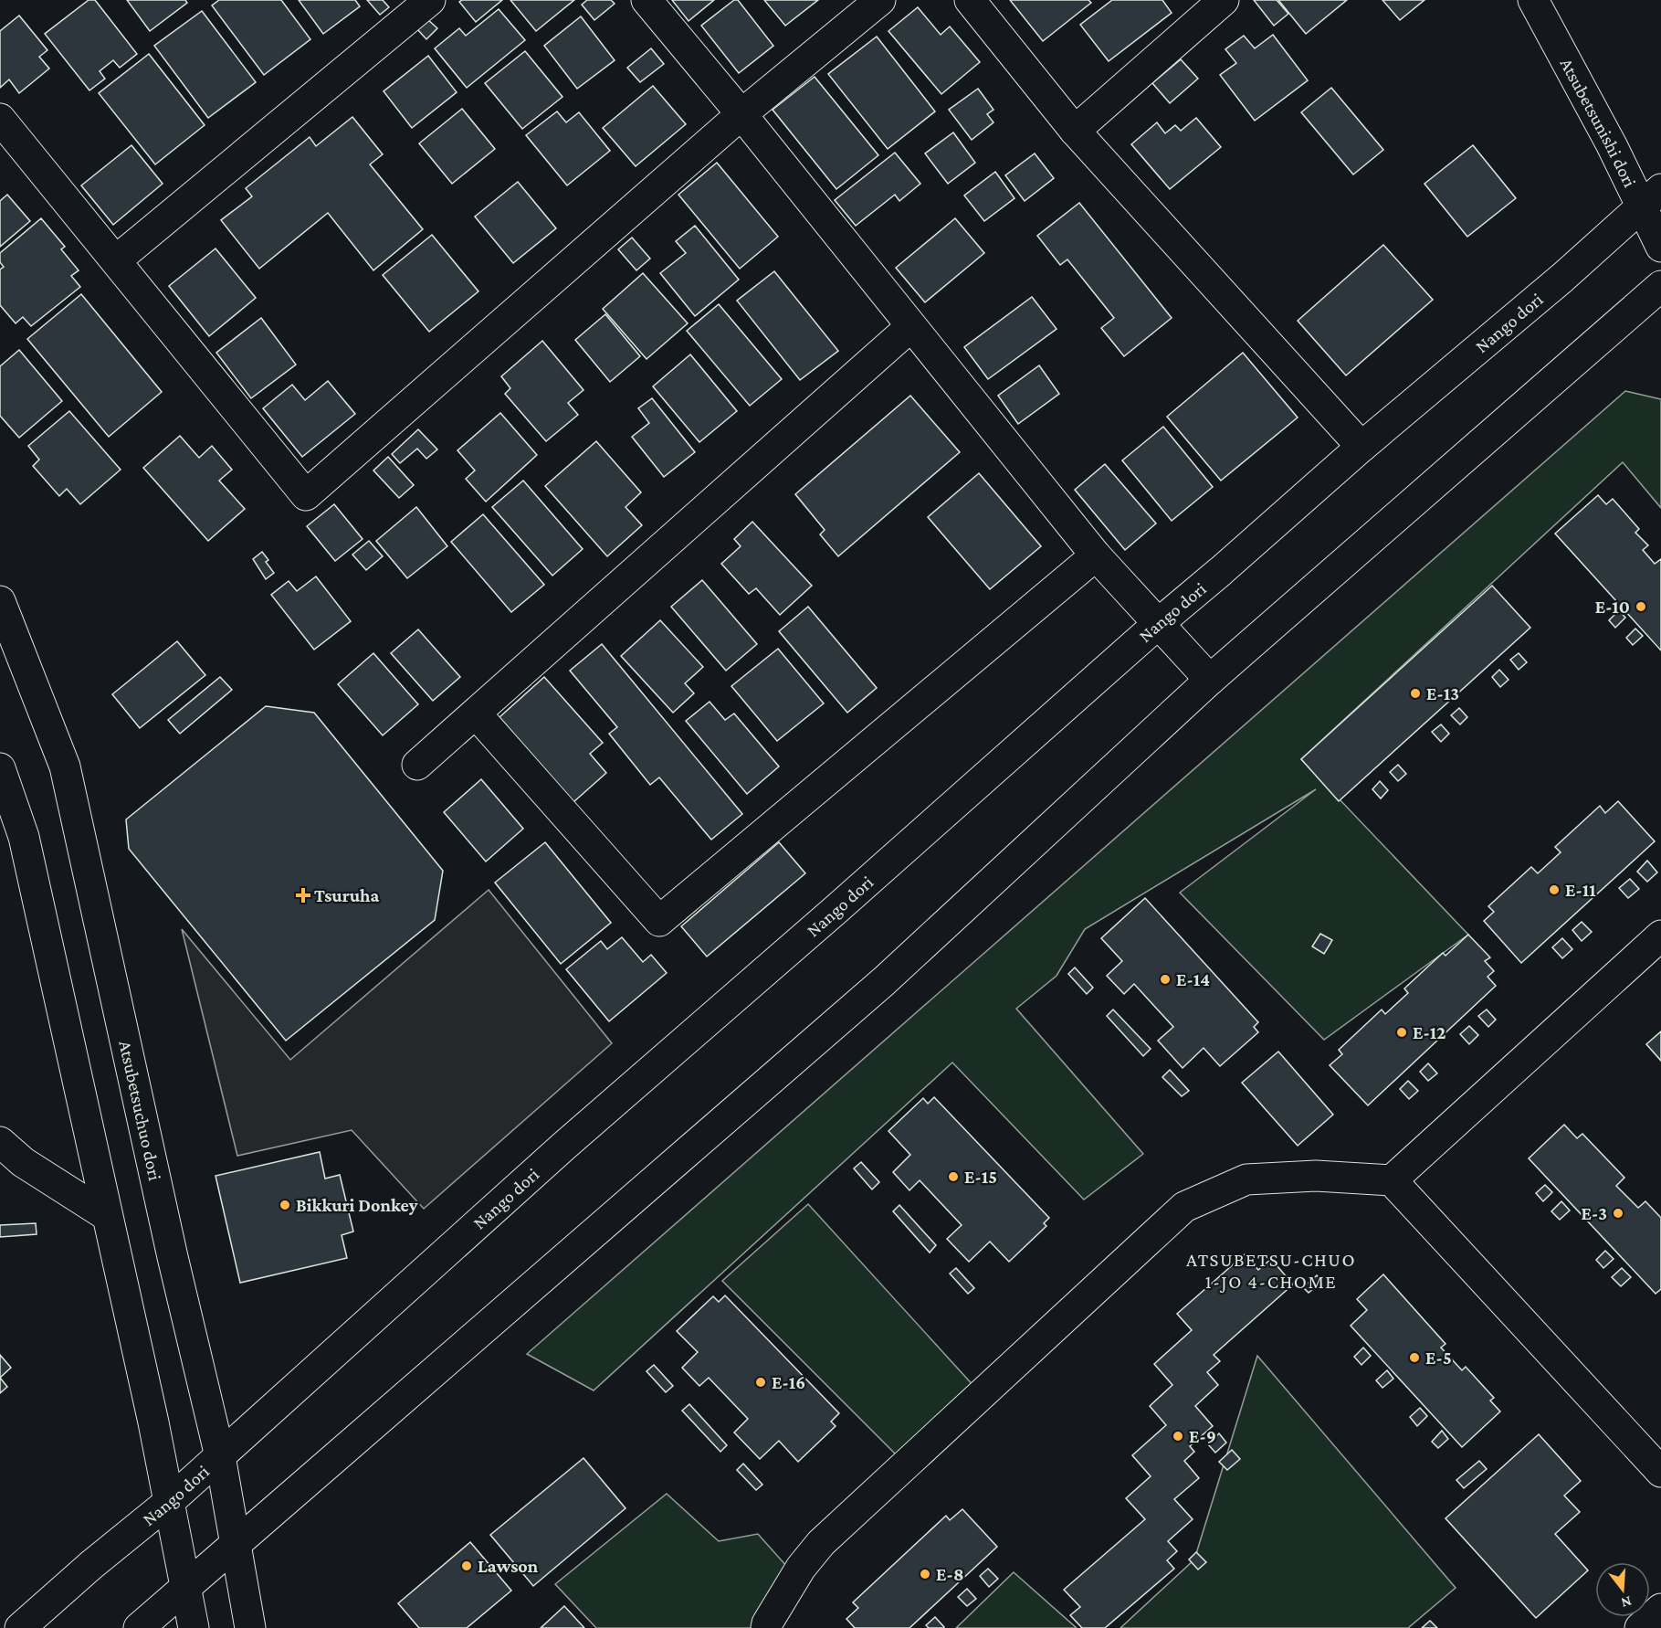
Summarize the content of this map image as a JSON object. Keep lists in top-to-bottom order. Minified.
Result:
{"streets":{"street":["Atsubetsunishi dori","Nango dori","Atsubetsuchuo dori"]},"crossings":[["Atsubetsunishi dori","Nango dori"],["Nango dori","Atsubetsuchuo dori"]],"districts":["ATSUBETSU-CHUO 1-JO 4-CHOME"],"places":{"other":["E-10","E-13","E-11","E-14","E-12","E-15","Bikkuri Donkey","E-3","E-5","E-16","E-9","Lawson","E-8"],"health":["Tsuruha"]},"north":"bottom"}
